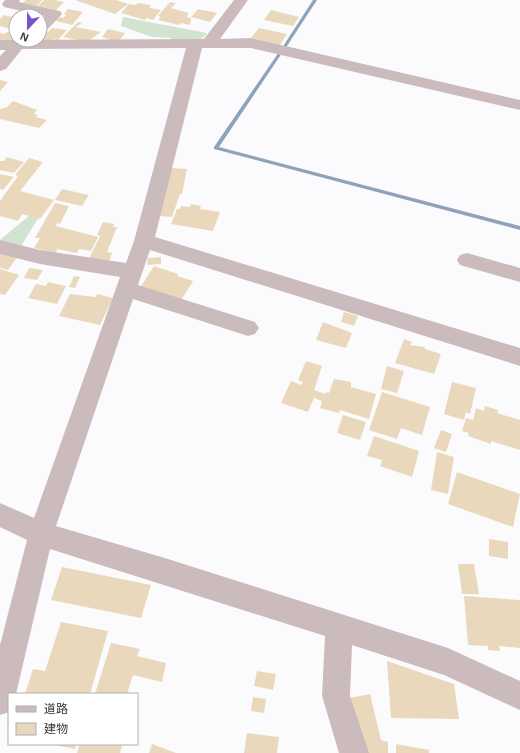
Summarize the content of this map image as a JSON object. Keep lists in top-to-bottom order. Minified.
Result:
{"legend":["道路","建物"],"north":"bottom"}
